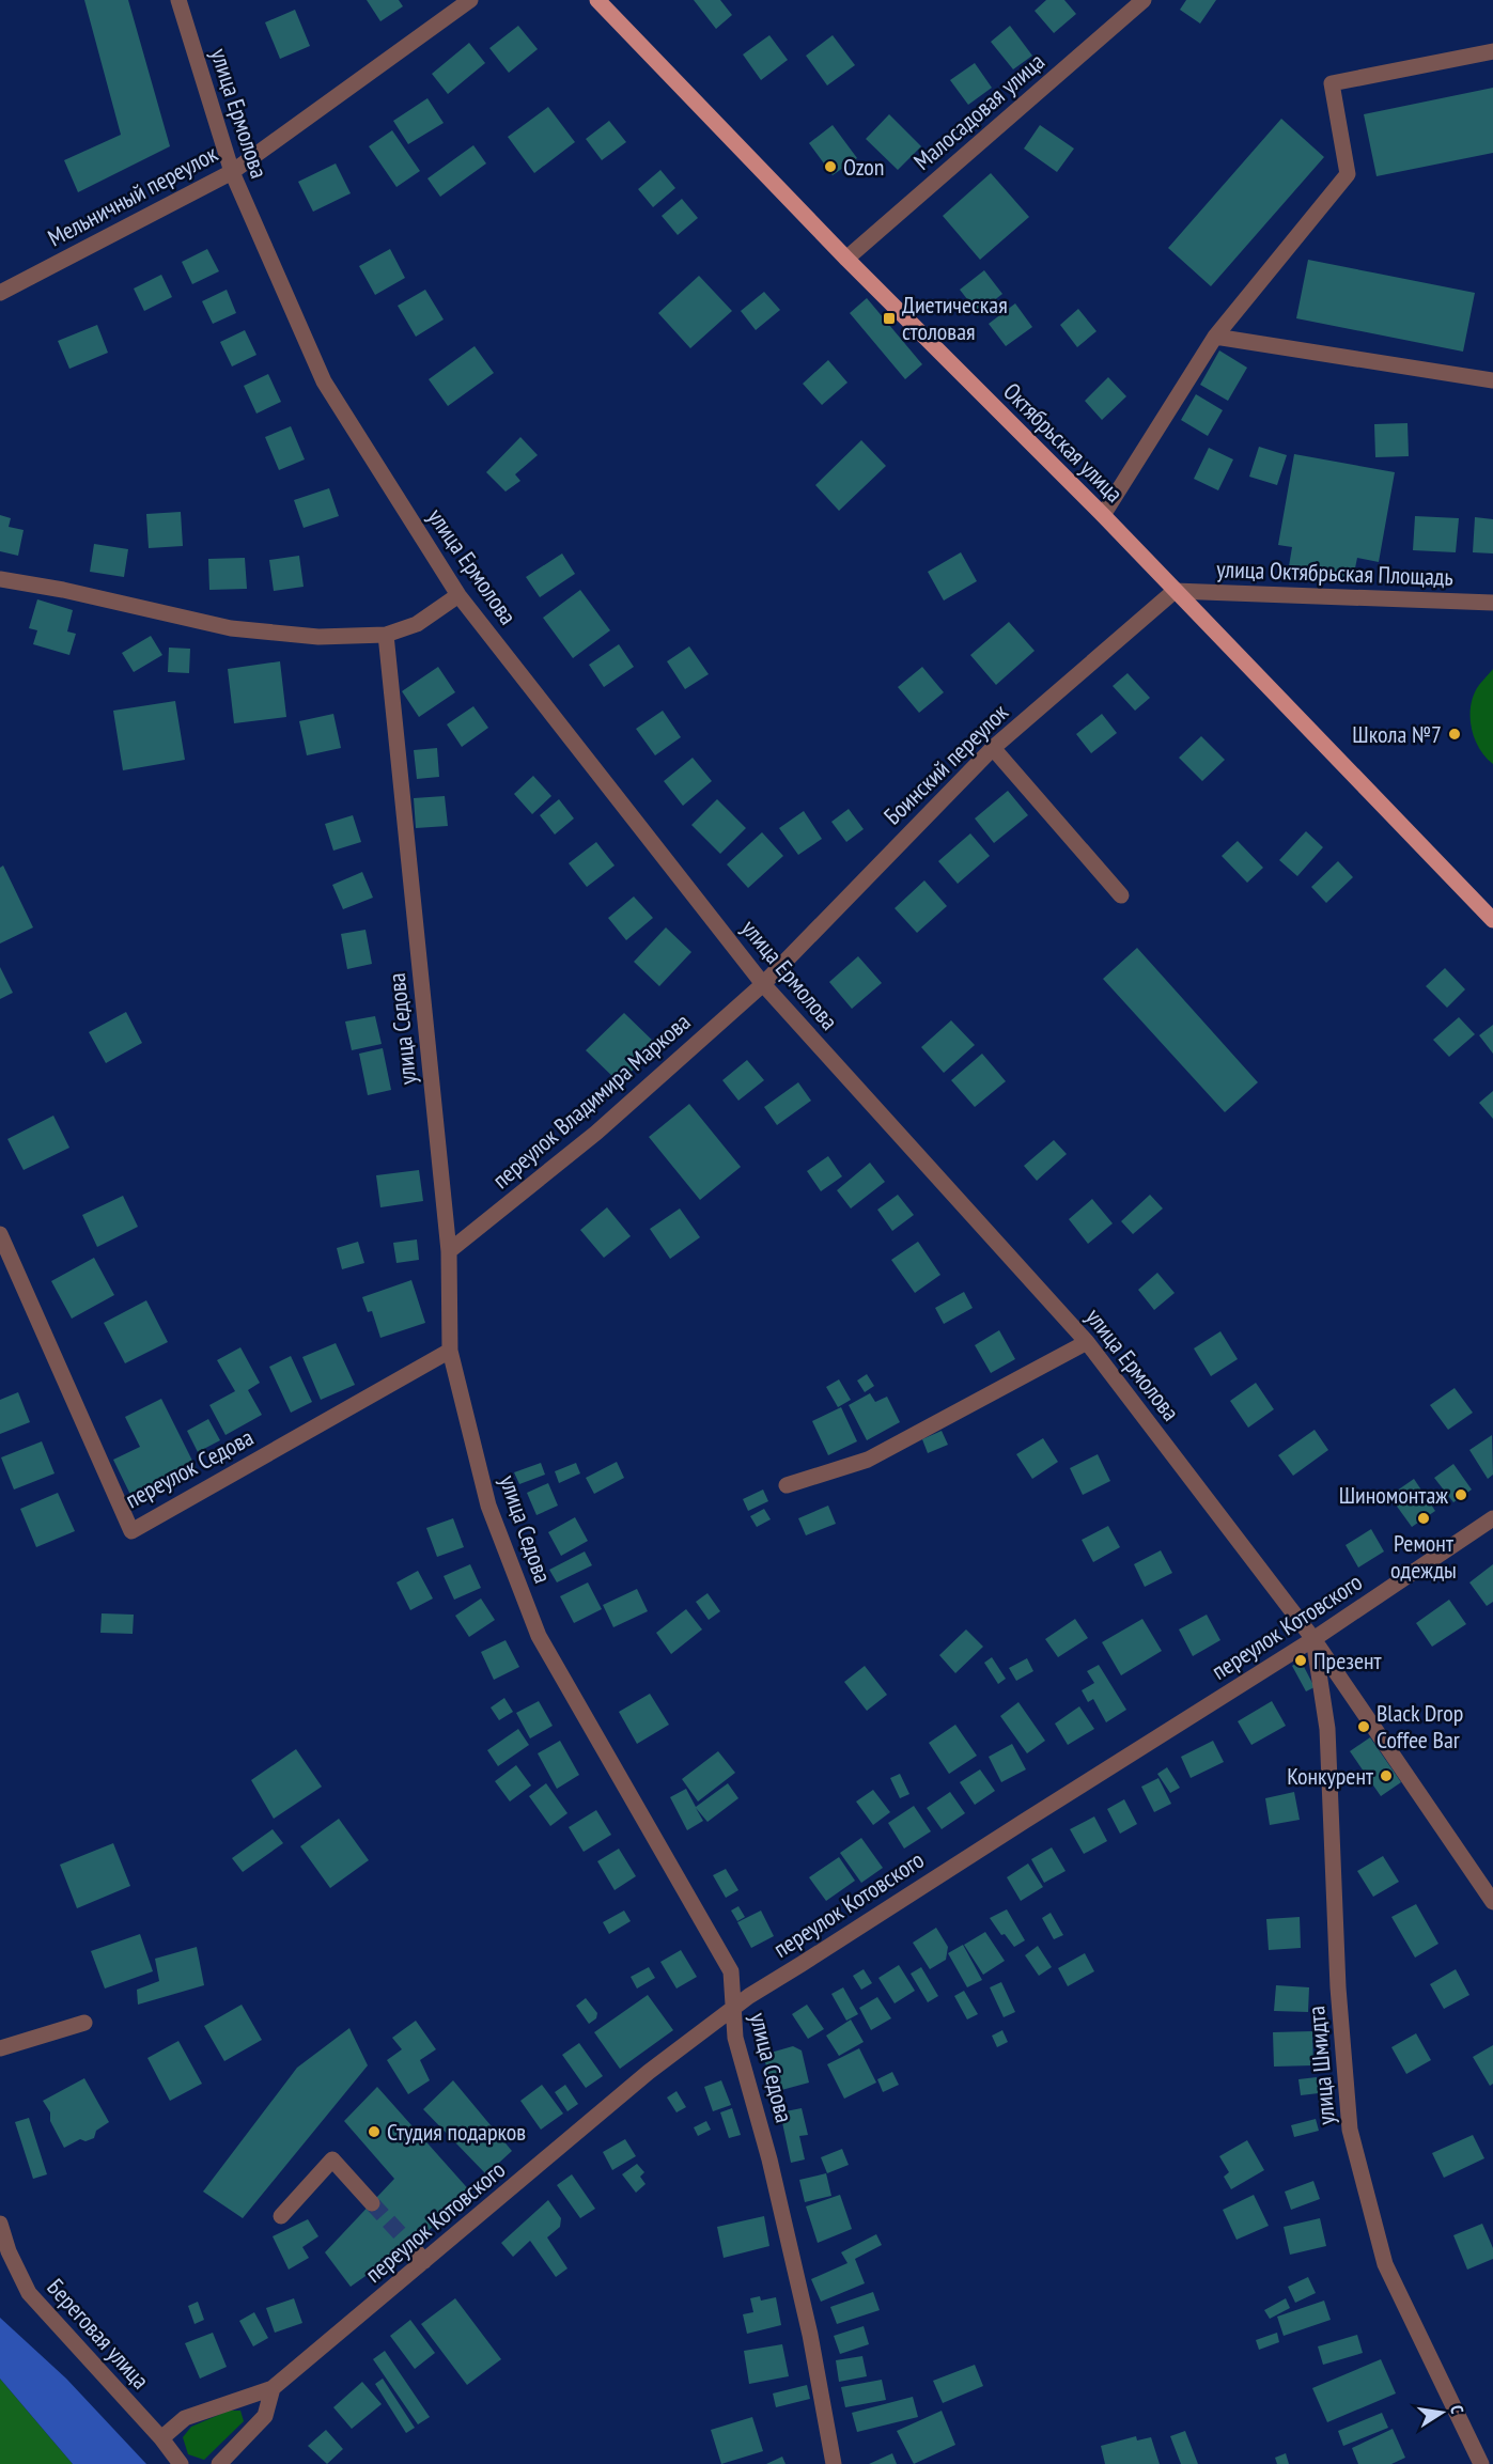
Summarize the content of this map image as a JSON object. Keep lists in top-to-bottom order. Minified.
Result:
{"streets":{"main road":["Октябрьская улица"],"street":["Малосадовая улица","улица Ермолова","Мельничный переулок","улица Октябрьская Площадь","Боинский переулок","улица Седова","переулок Владимира Маркова","переулок Седова","переулок Котовского","улица Шмидта","Береговая улица"]},"crossings":[["Малосадовая улица","Октябрьская улица"],["улица Ермолова","Мельничный переулок"],["улица Ермолова","Боинский переулок"],["улица Ермолова","переулок Владимира Маркова"],["улица Ермолова","переулок Котовского"],["улица Ермолова","улица Шмидта"],["Октябрьская улица","улица Октябрьская Площадь"],["Октябрьская улица","Боинский переулок"],["улица Октябрьская Площадь","Боинский переулок"],["Боинский переулок","переулок Владимира Маркова"],["улица Седова","переулок Владимира Маркова"],["улица Седова","переулок Седова"],["улица Седова","переулок Котовского"],["переулок Котовского","улица Шмидта"],["переулок Котовского","Береговая улица"]],"places":{"other":["Ozon","Школа №7","Шиномонтаж","Ремонт одежды","Презент","Black Drop Coffee Bar","Конкурент","Студия подарков"],"transit":["Диетическая столовая"]},"north":"right"}
